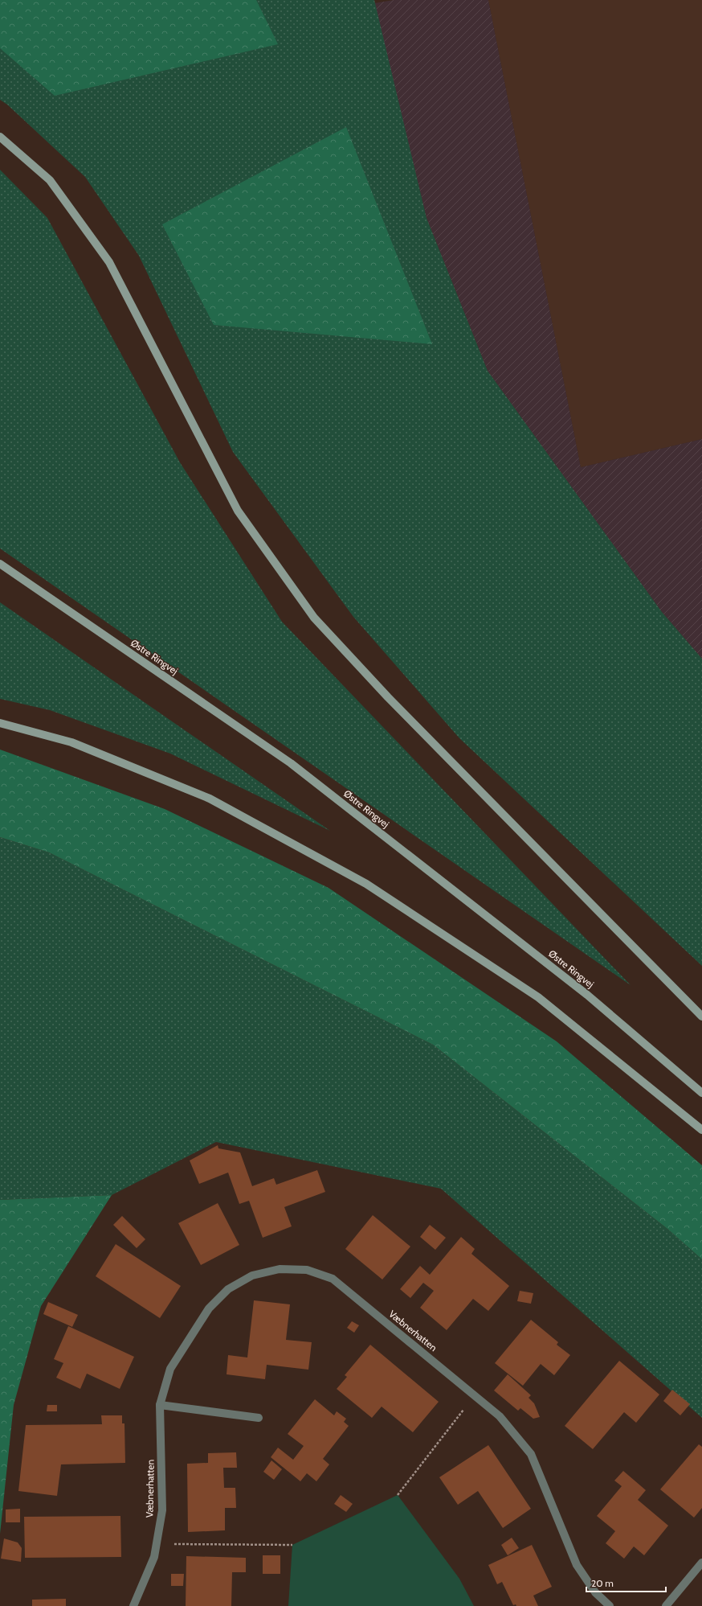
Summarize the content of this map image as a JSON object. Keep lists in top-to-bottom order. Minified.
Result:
{"streets":{"main road":["Østre Ringvej"],"street":["Væbnerhatten"]},"scale_bar":"20 m"}
